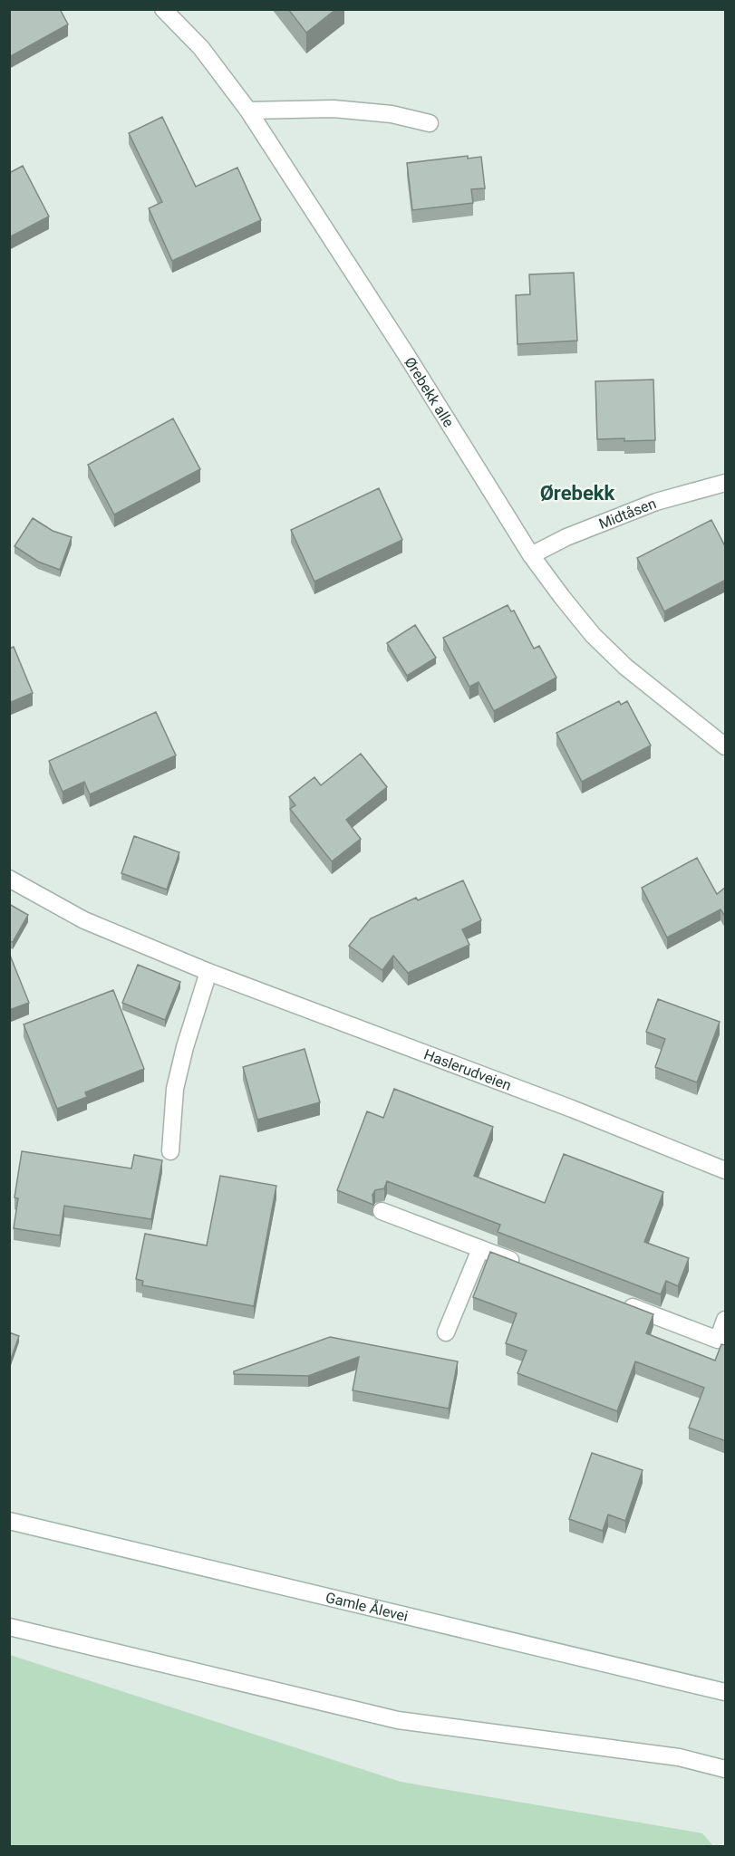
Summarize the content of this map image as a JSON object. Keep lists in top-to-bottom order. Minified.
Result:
{"streets":{"street":["Ørebekk alle","Midtåsen","Haslerudveien","Gamle Ålevei"]},"crossings":[["Ørebekk alle","Midtåsen"]],"districts":["Ørebekk"]}
